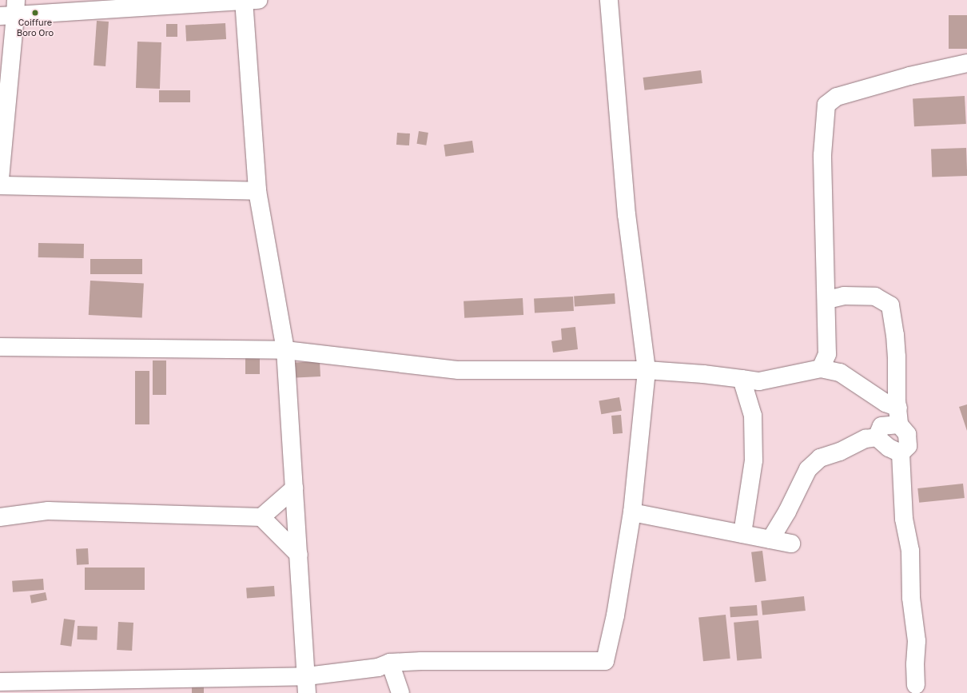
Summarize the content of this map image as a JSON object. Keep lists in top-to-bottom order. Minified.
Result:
{"places":["Coiffure Boro Oro"]}
